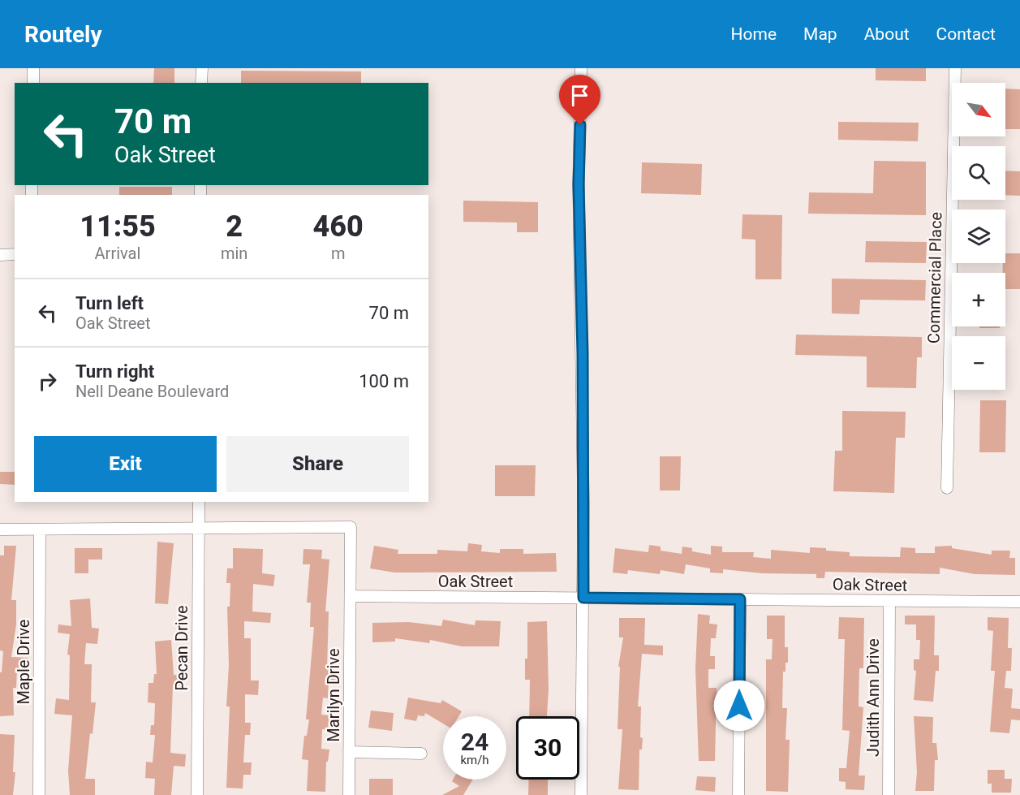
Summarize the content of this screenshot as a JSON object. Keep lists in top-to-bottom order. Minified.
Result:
{"streets":{"street":["Commercial Place","Oak Street","Pecan Drive","Maple Drive","Marilyn Drive","Judith Ann Drive"]},"crossings":[["Oak Street","Marilyn Drive"],["Oak Street","Judith Ann Drive"]],"north":"bottom right","page":{"header":"Routely","nav":["Home","Map","About","Contact"],"map_buttons":["+","−"],"turn":["70 m","Oak Street"],"eta":["11:55","Arrival","2","min","460","m"],"list":[{"name":"Turn left","note":"Oak Street","value":"70 m"},{"name":"Turn right","note":"Nell Deane Boulevard","value":"100 m"}],"buttons":["Exit","Share"],"speed":"24 km/h","limit":"30"}}
